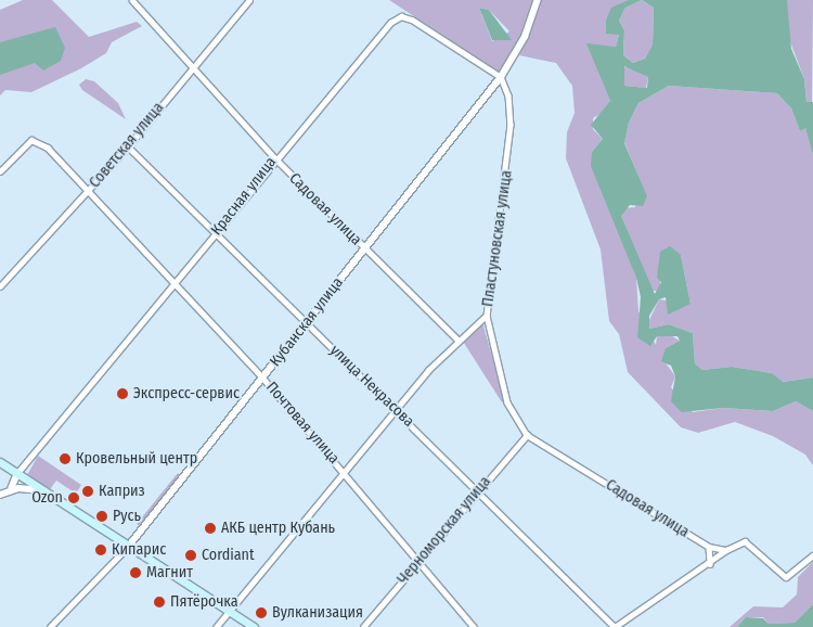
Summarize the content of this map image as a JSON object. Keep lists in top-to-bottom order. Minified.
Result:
{"streets":{"street":["Советская улица","Красная улица","Садовая улица","Пластуновская улица","Кубанская улица","улица Некрасова","Почтовая улица","Черноморская улица"]},"crossings":[["Советская улица","Садовая улица"],["Советская улица","улица Некрасова"],["Советская улица","Почтовая улица"],["Красная улица","Садовая улица"],["Красная улица","Пластуновская улица"],["Красная улица","Кубанская улица"],["Красная улица","улица Некрасова"],["Красная улица","Почтовая улица"],["Садовая улица","Пластуновская улица"],["Садовая улица","Кубанская улица"],["Садовая улица","Черноморская улица"],["Пластуновская улица","Кубанская улица"],["Пластуновская улица","улица Некрасова"],["Пластуновская улица","Почтовая улица"],["Кубанская улица","улица Некрасова"],["Кубанская улица","Почтовая улица"],["улица Некрасова","Черноморская улица"],["Почтовая улица","Черноморская улица"]],"places":["Экспресс-сервис","Кровельный центр","Каприз","Ozon","Русь","АКБ центр Кубань","Кипарис","Cordiant","Магнит","Пятёрочка","Вулканизация"]}
